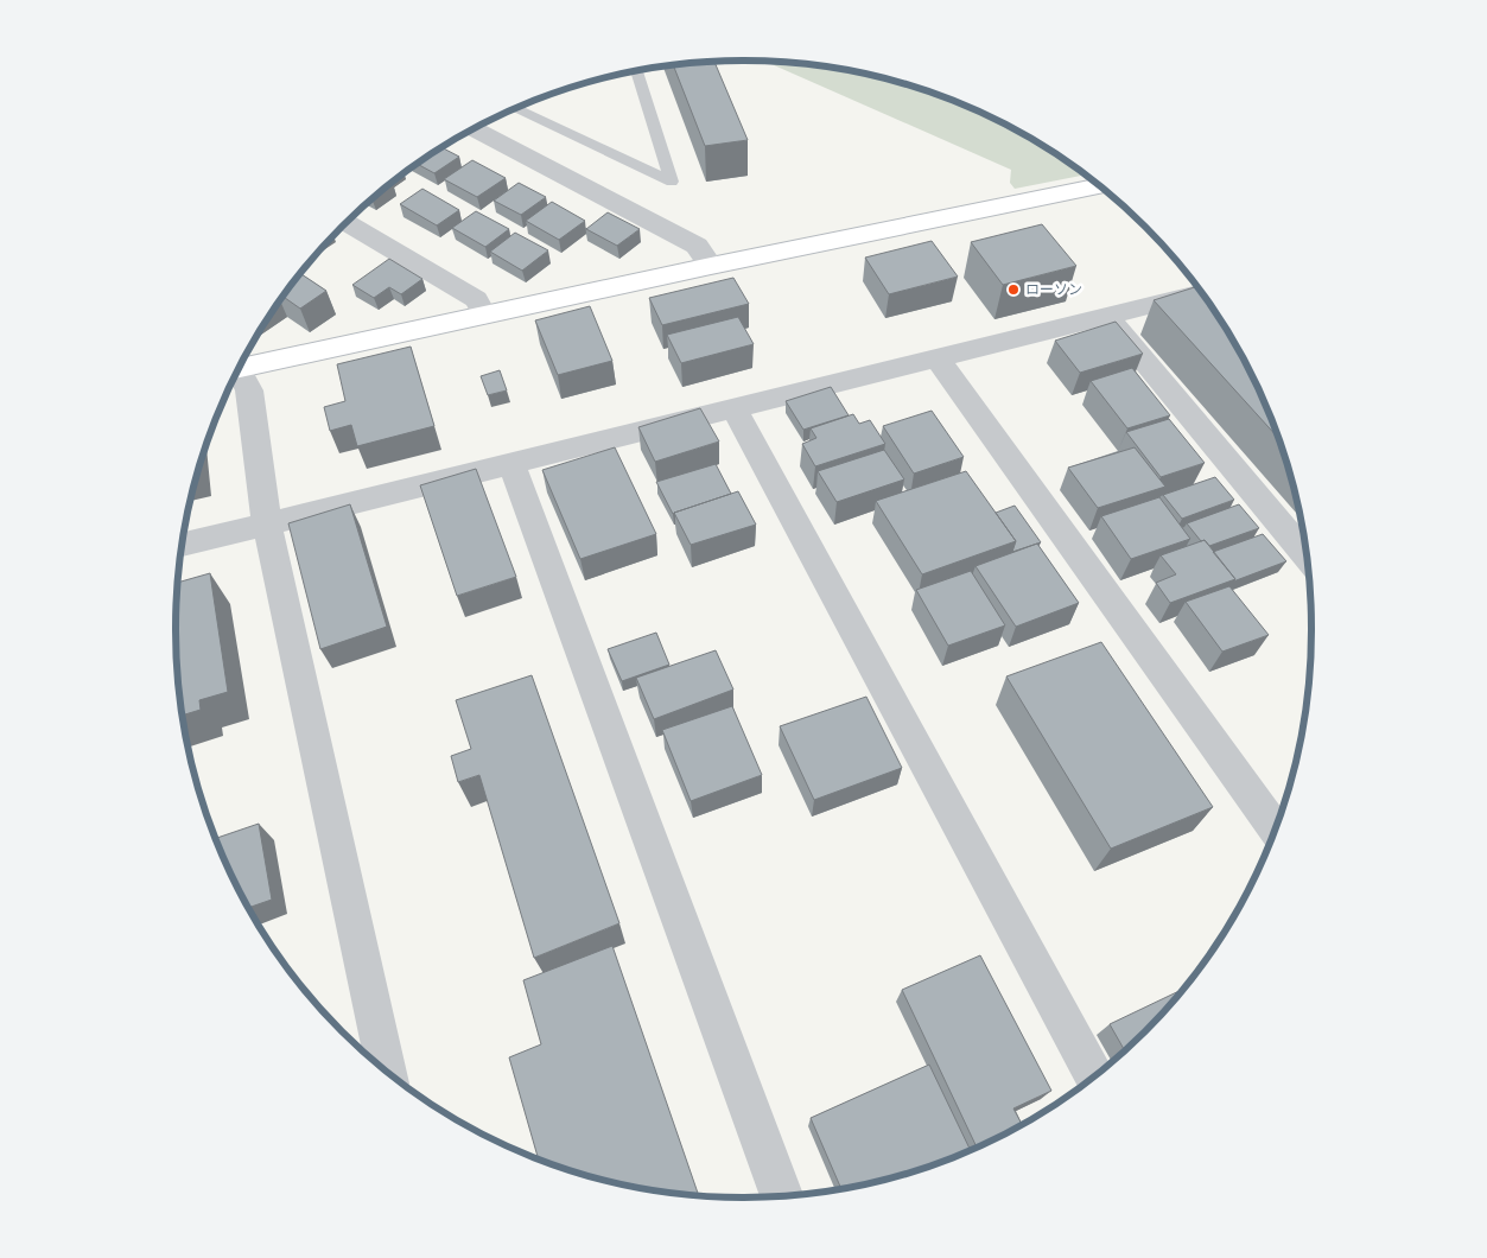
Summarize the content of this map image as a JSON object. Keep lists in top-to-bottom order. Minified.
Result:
{"places":["ローソン"]}
